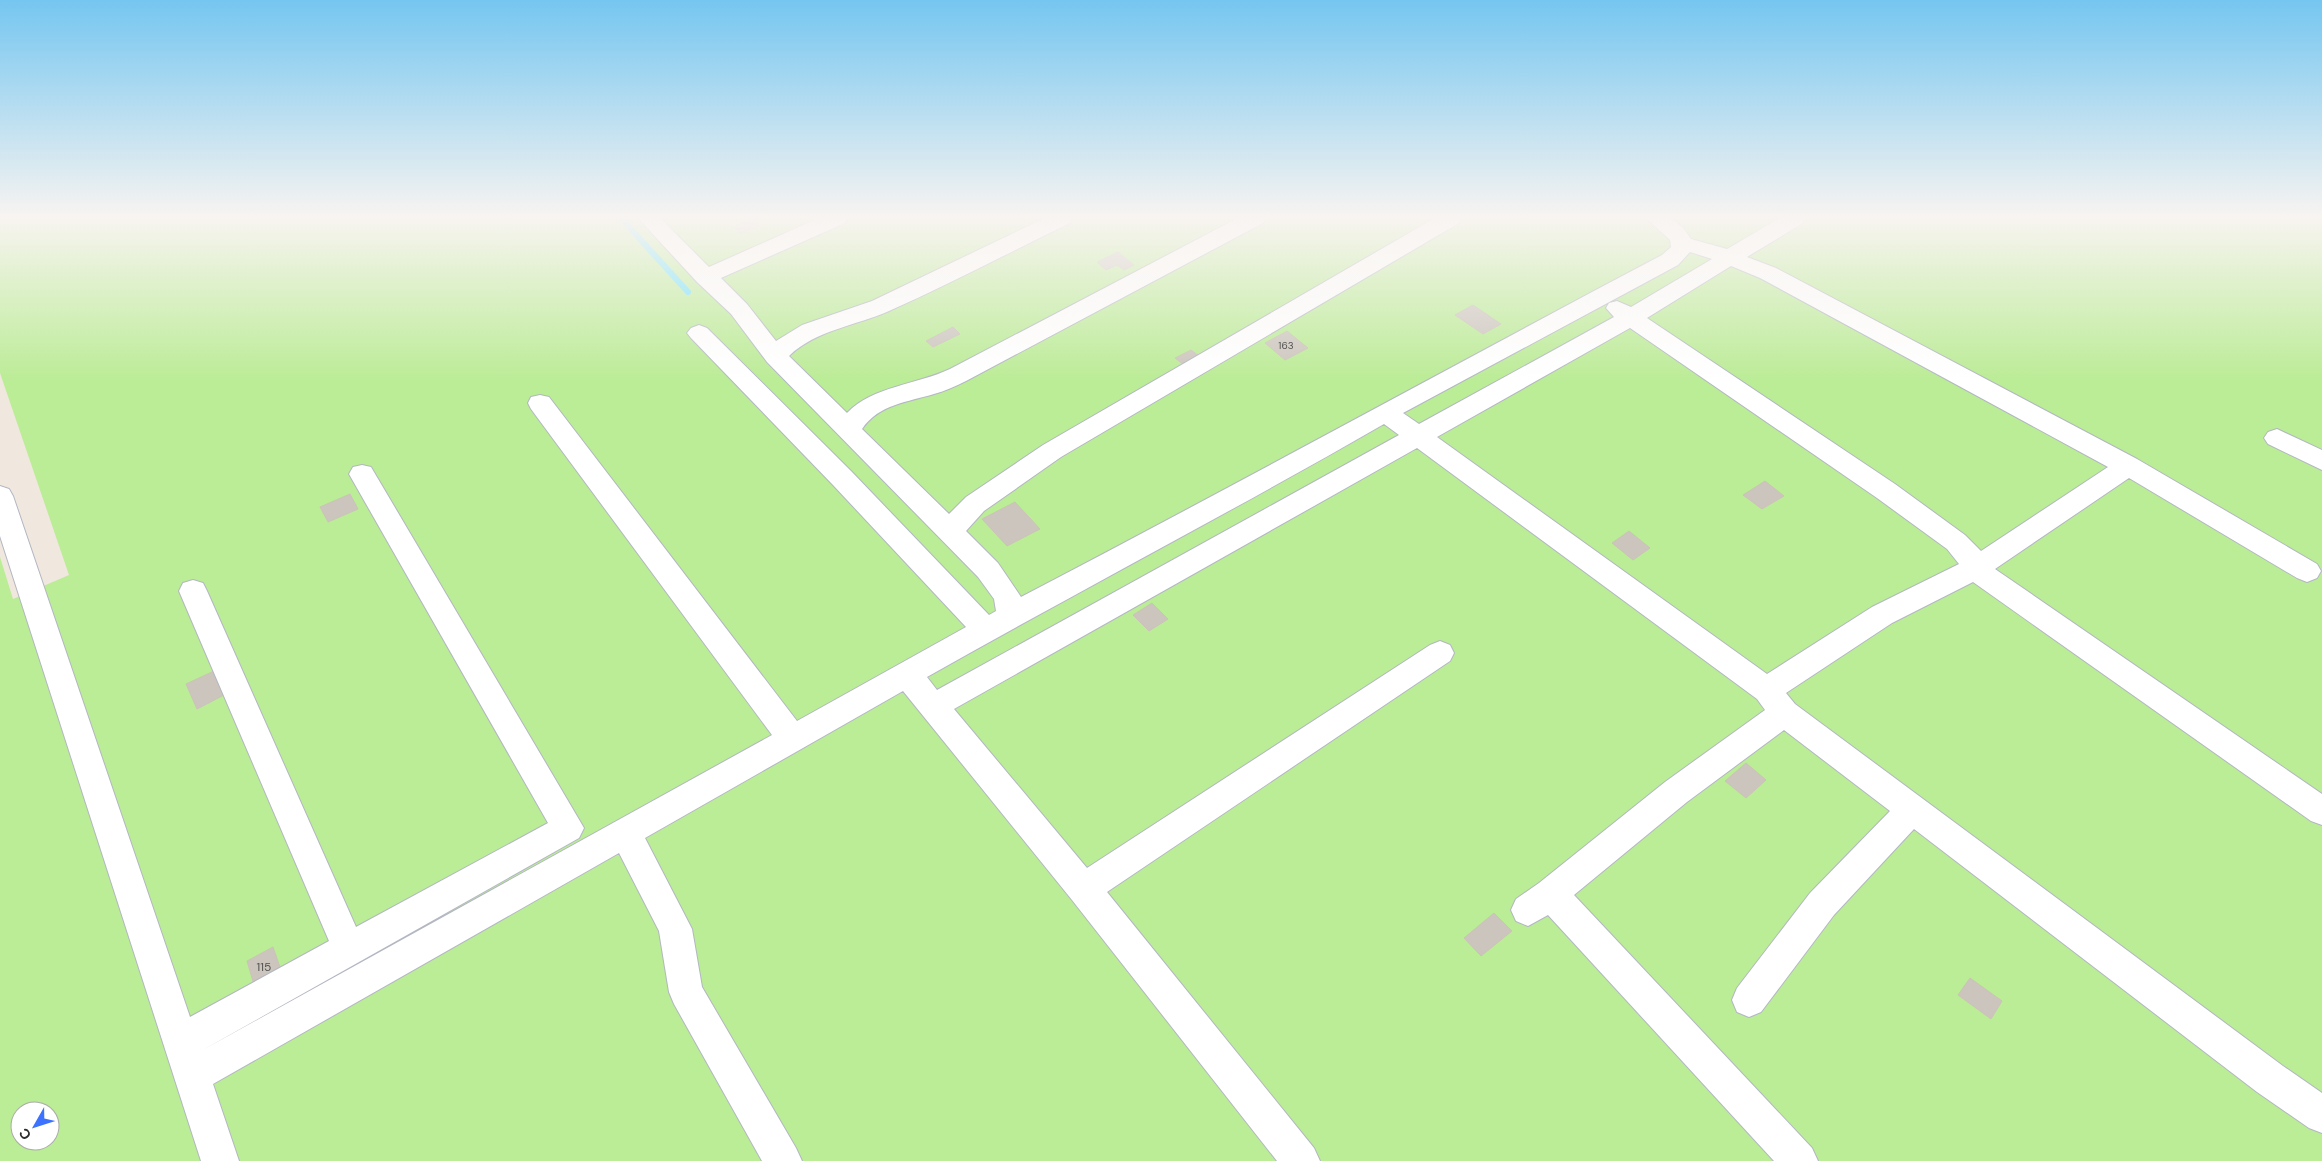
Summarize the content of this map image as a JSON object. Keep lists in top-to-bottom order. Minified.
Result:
{"house_numbers":["163","115"],"north":"bottom left"}
